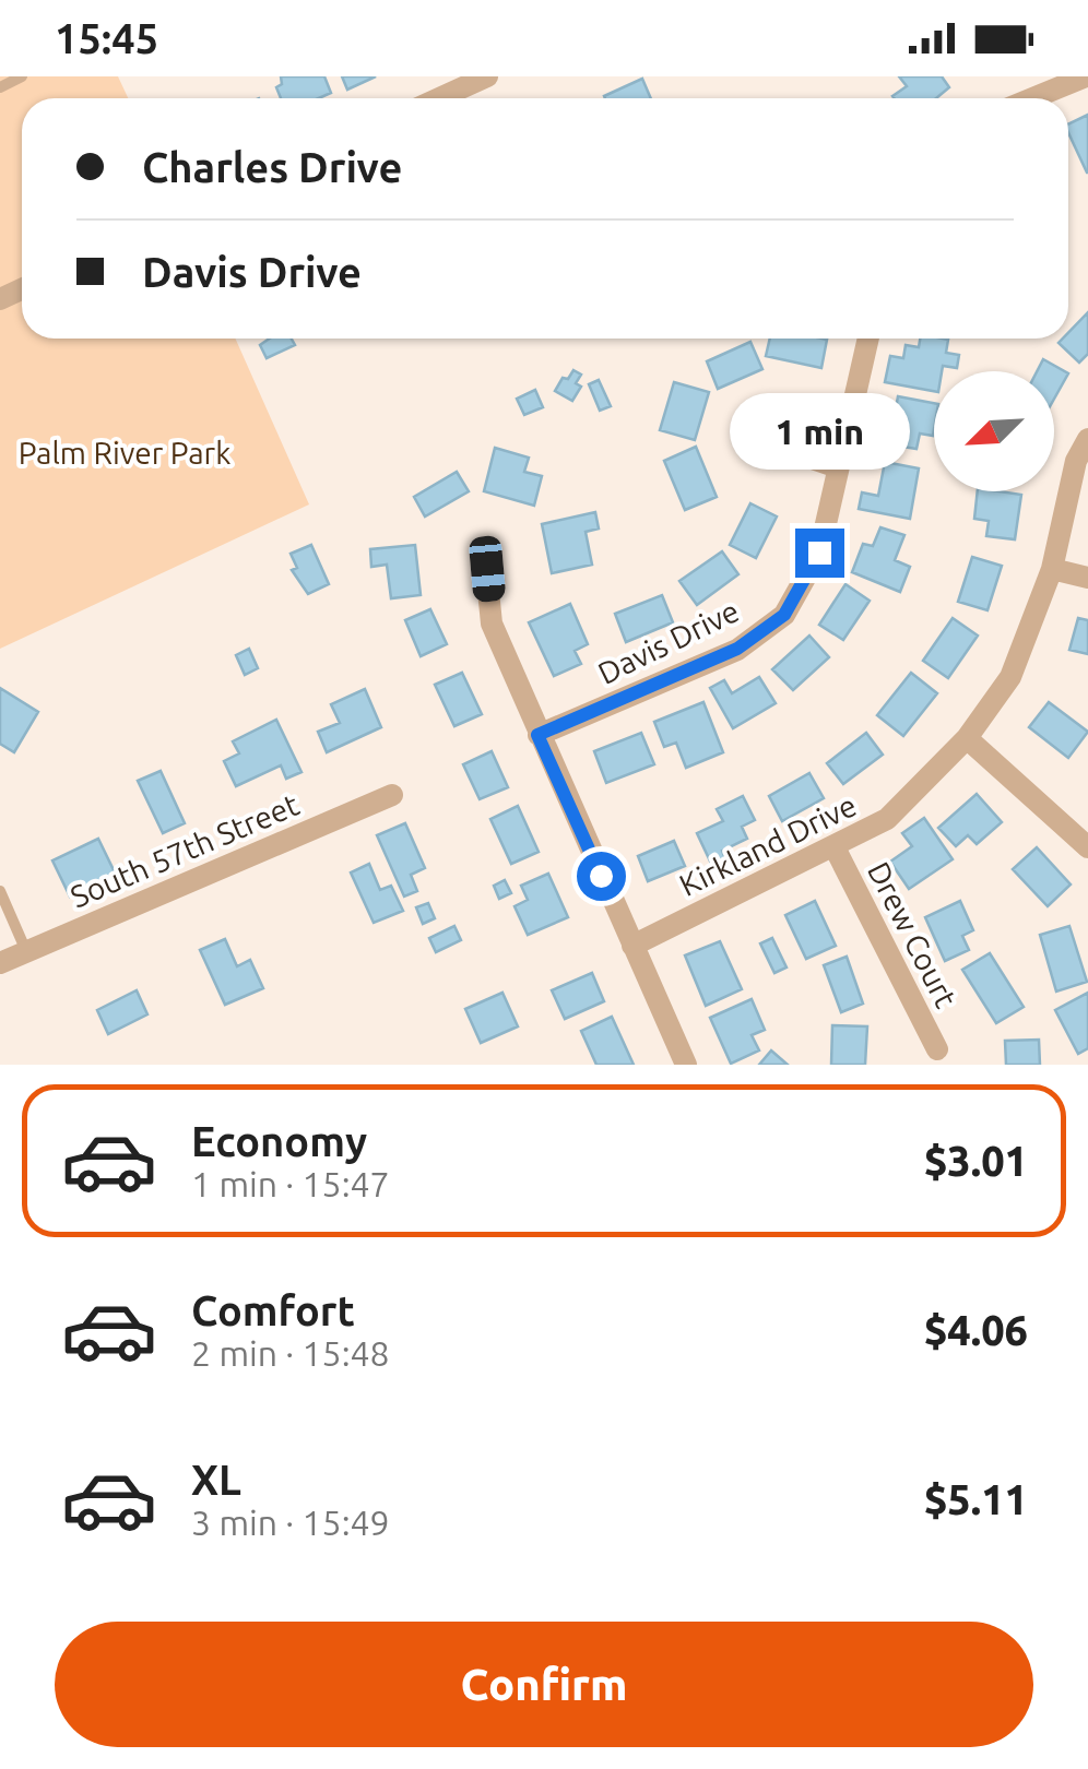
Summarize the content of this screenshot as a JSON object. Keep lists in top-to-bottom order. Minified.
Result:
{"streets":{"street":["Davis Drive","Kirkland Drive","South 57th Street","Drew Court"]},"crossings":[["Kirkland Drive","Drew Court"]],"parks":["Palm River Park"],"north":"bottom left","page":{"status":"15:45","banner":["Charles Drive","Davis Drive"],"bubble":"1 min","list":[{"name":"Economy","note":"1 min · 15:47","value":"$3.01"},{"name":"Comfort","note":"2 min · 15:48","value":"$4.06"},{"name":"XL","note":"3 min · 15:49","value":"$5.11"}],"buttons":"Confirm"}}
